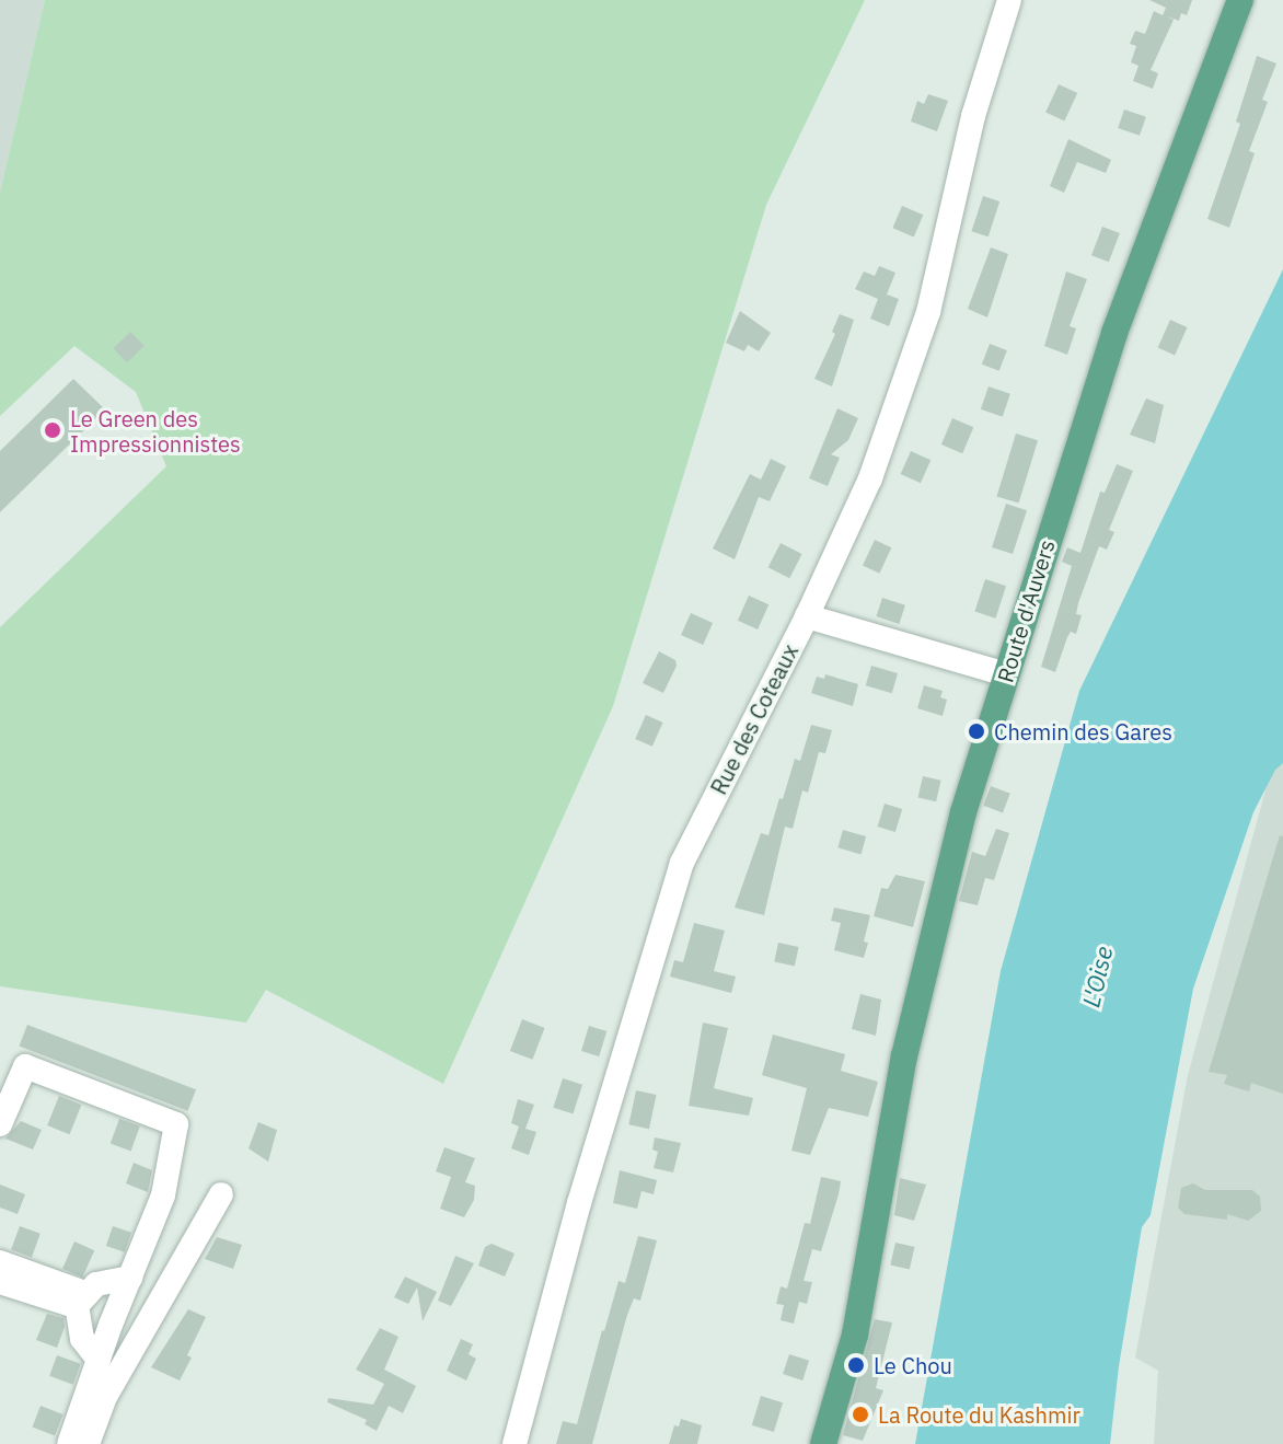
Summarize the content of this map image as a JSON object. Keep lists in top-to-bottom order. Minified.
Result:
{"streets":{"main road":["Route d'Auvers"],"street":["Rue des Coteaux"]},"water":["L'Oise"],"places":["Le Green des Impressionnistes","Chemin des Gares","Le Chou","La Route du Kashmir"]}
